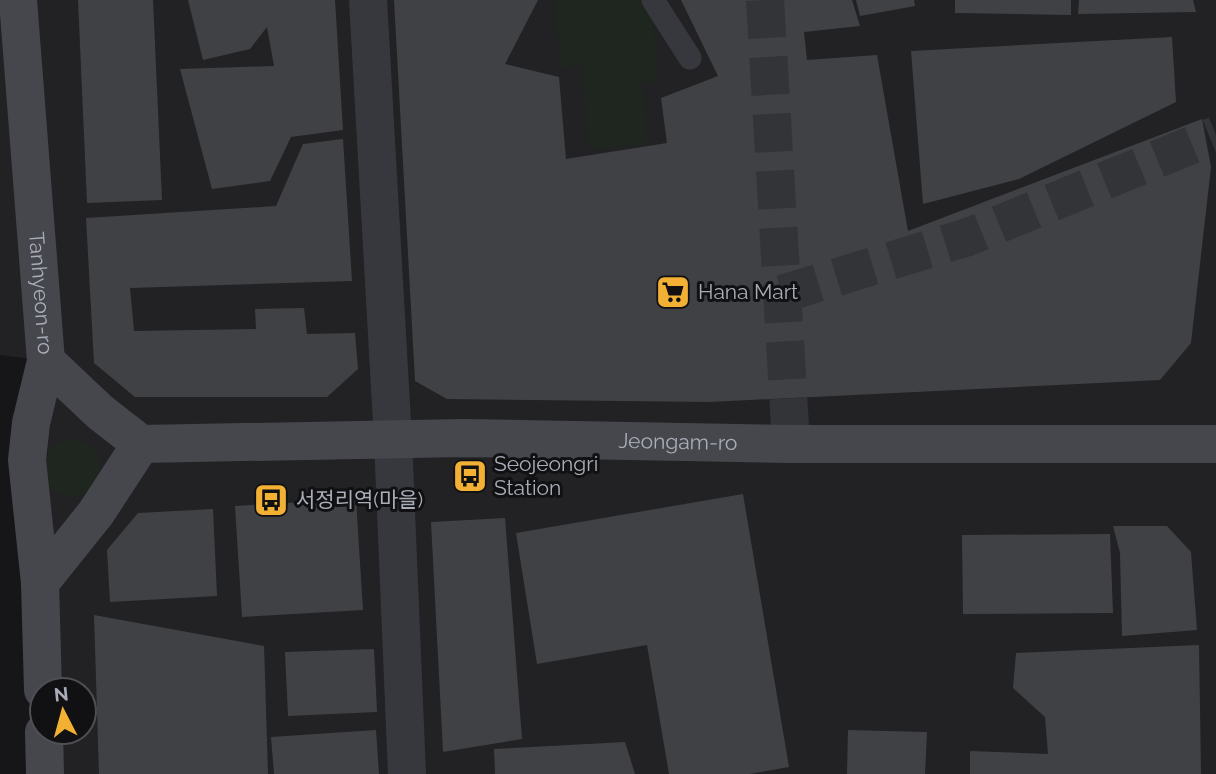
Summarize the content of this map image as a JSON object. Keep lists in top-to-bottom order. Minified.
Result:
{"streets":{"street":["Tanhyeon-ro","Jeongam-ro"]},"places":{"supermarket":["Hana Mart"],"bus stop":["Seojeongri Station","서정리역(마을)"]},"north":"top"}
